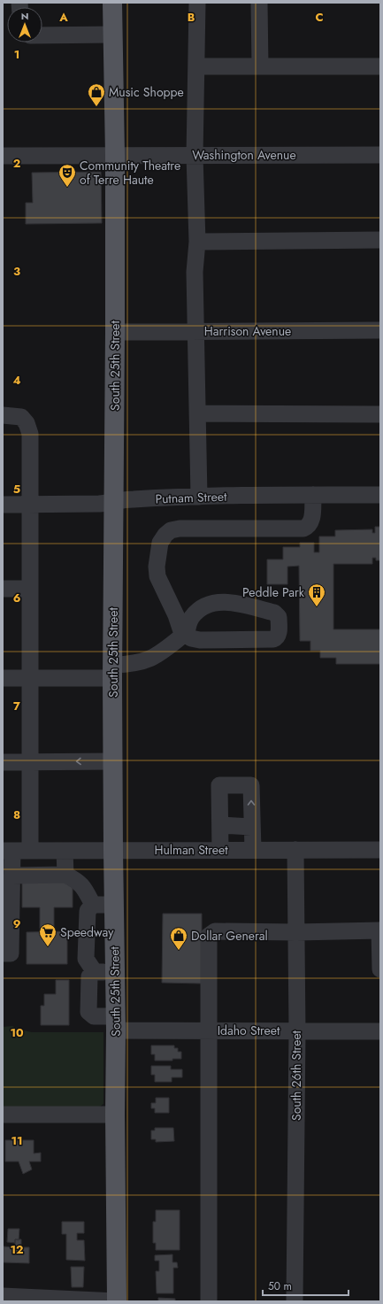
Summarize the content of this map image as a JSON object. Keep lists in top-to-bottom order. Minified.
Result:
{"streets":{"main road":["South 25th Street"],"street":["Washington Avenue","Harrison Avenue","Putnam Street","Hulman Street","Idaho Street","South 26th Street"]},"crossings":[["Washington Avenue","South 25th Street"],["Harrison Avenue","South 25th Street"],["South 25th Street","Putnam Street"],["South 25th Street","Hulman Street"],["South 25th Street","Idaho Street"],["Hulman Street","South 26th Street"],["Idaho Street","South 26th Street"]],"places":{"shop":["Music Shoppe","Dollar General"],"theatre":["Community Theatre of Terre Haute"],"building":["Peddle Park"],"supermarket":["Speedway"]},"scale_bar":"50 m","north":"top","grid":{"columns":["A","B","C"],"rows":["1","2","3","4","5","6","7","8","9","10","11","12"]}}
